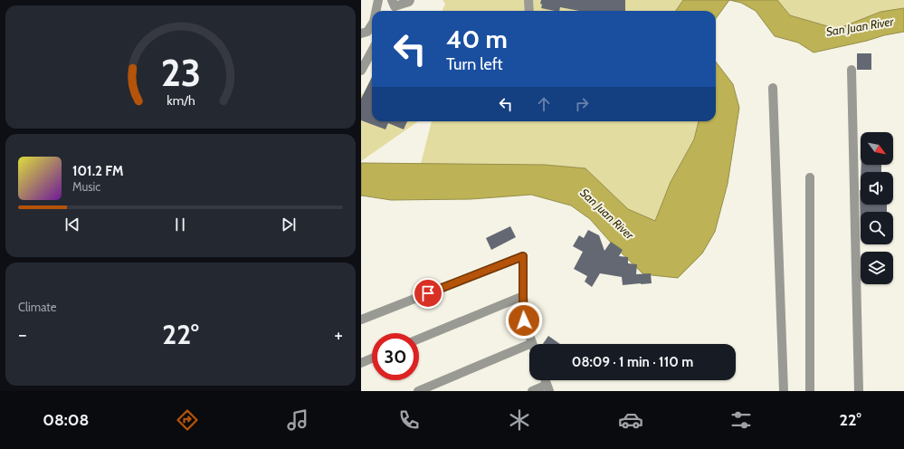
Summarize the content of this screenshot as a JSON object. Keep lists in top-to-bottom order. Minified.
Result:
{"water":["San Juan River"],"north":"bottom right","page":{"turn":["40 m","Turn left"],"song":["101.2 FM","Music"],"tile":"Climate","heat":["−","22°","+"],"limit":"30","trip":"08:09 · 1 min · 110 m","tabs":["08:08","22°"],"gauge":["23","km/h"]}}
